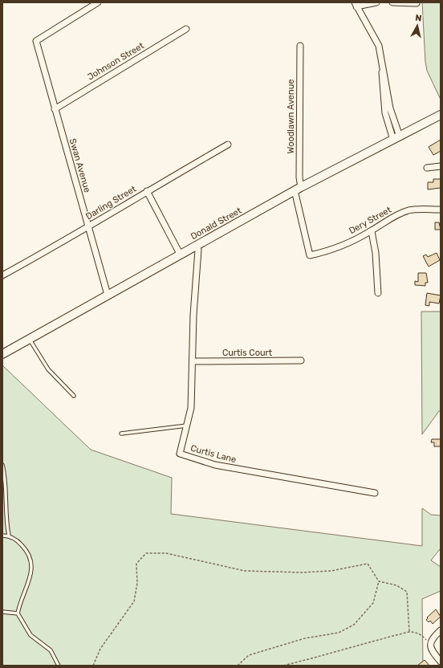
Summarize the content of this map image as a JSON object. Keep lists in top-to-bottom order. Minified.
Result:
{"streets":{"street":["Johnson Street","Woodlawn Avenue","Swan Avenue","Darling Street","Dery Street","Donald Street","Curtis Court","Curtis Lane"]},"crossings":[["Johnson Street","Swan Avenue"],["Woodlawn Avenue","Dery Street"],["Woodlawn Avenue","Donald Street"],["Swan Avenue","Darling Street"],["Swan Avenue","Donald Street"],["Donald Street","Curtis Lane"],["Curtis Court","Curtis Lane"]],"north":"top"}
